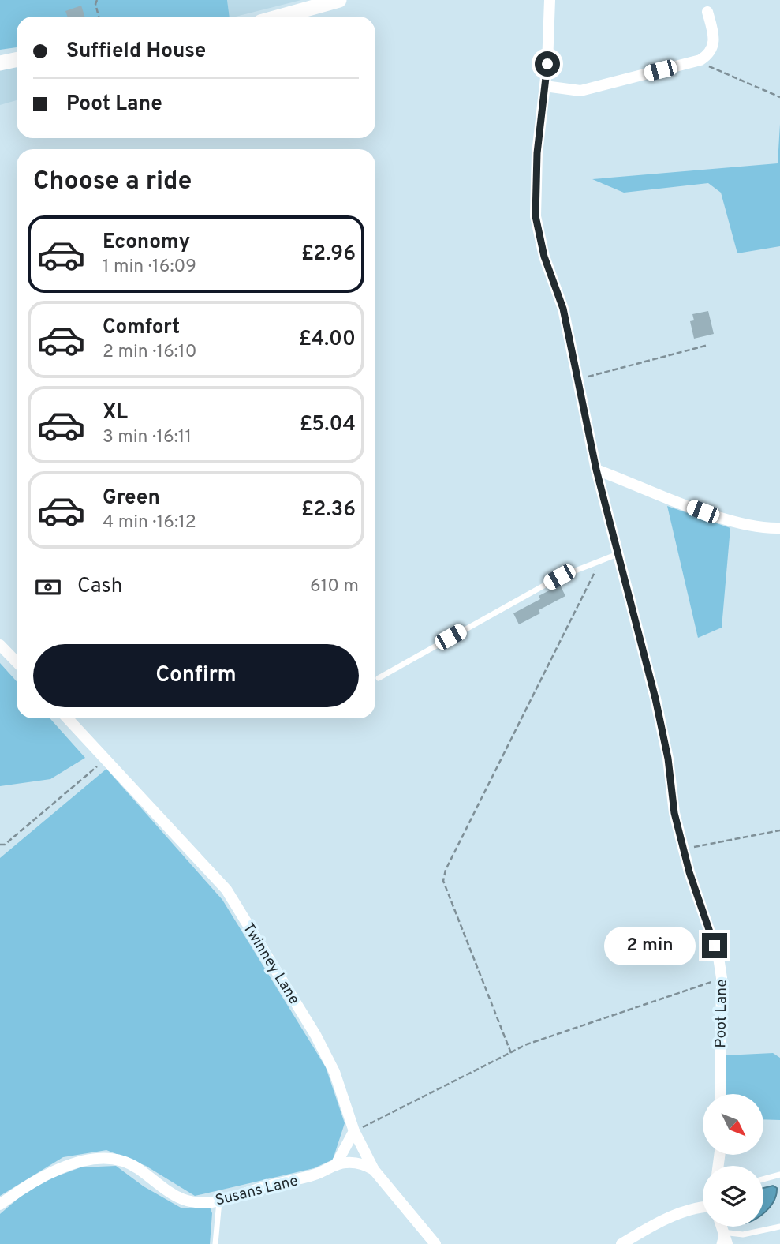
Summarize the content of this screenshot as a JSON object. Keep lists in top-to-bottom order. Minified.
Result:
{"streets":{"street":["Twinney Lane","Poot Lane","Susans Lane"]},"crossings":[["Twinney Lane","Susans Lane"]],"north":"bottom right","page":{"banner":["Suffield House","Poot Lane"],"heading":"Choose a ride","list":[{"name":"Economy","note":"1 min · 16:09","value":"£2.96"},{"name":"Comfort","note":"2 min · 16:10","value":"£4.00"},{"name":"XL","note":"3 min · 16:11","value":"£5.04"},{"name":"Green","note":"4 min · 16:12","value":"£2.36"}],"pay":["Cash","610 m"],"buttons":"Confirm","bubble":"2 min"}}
